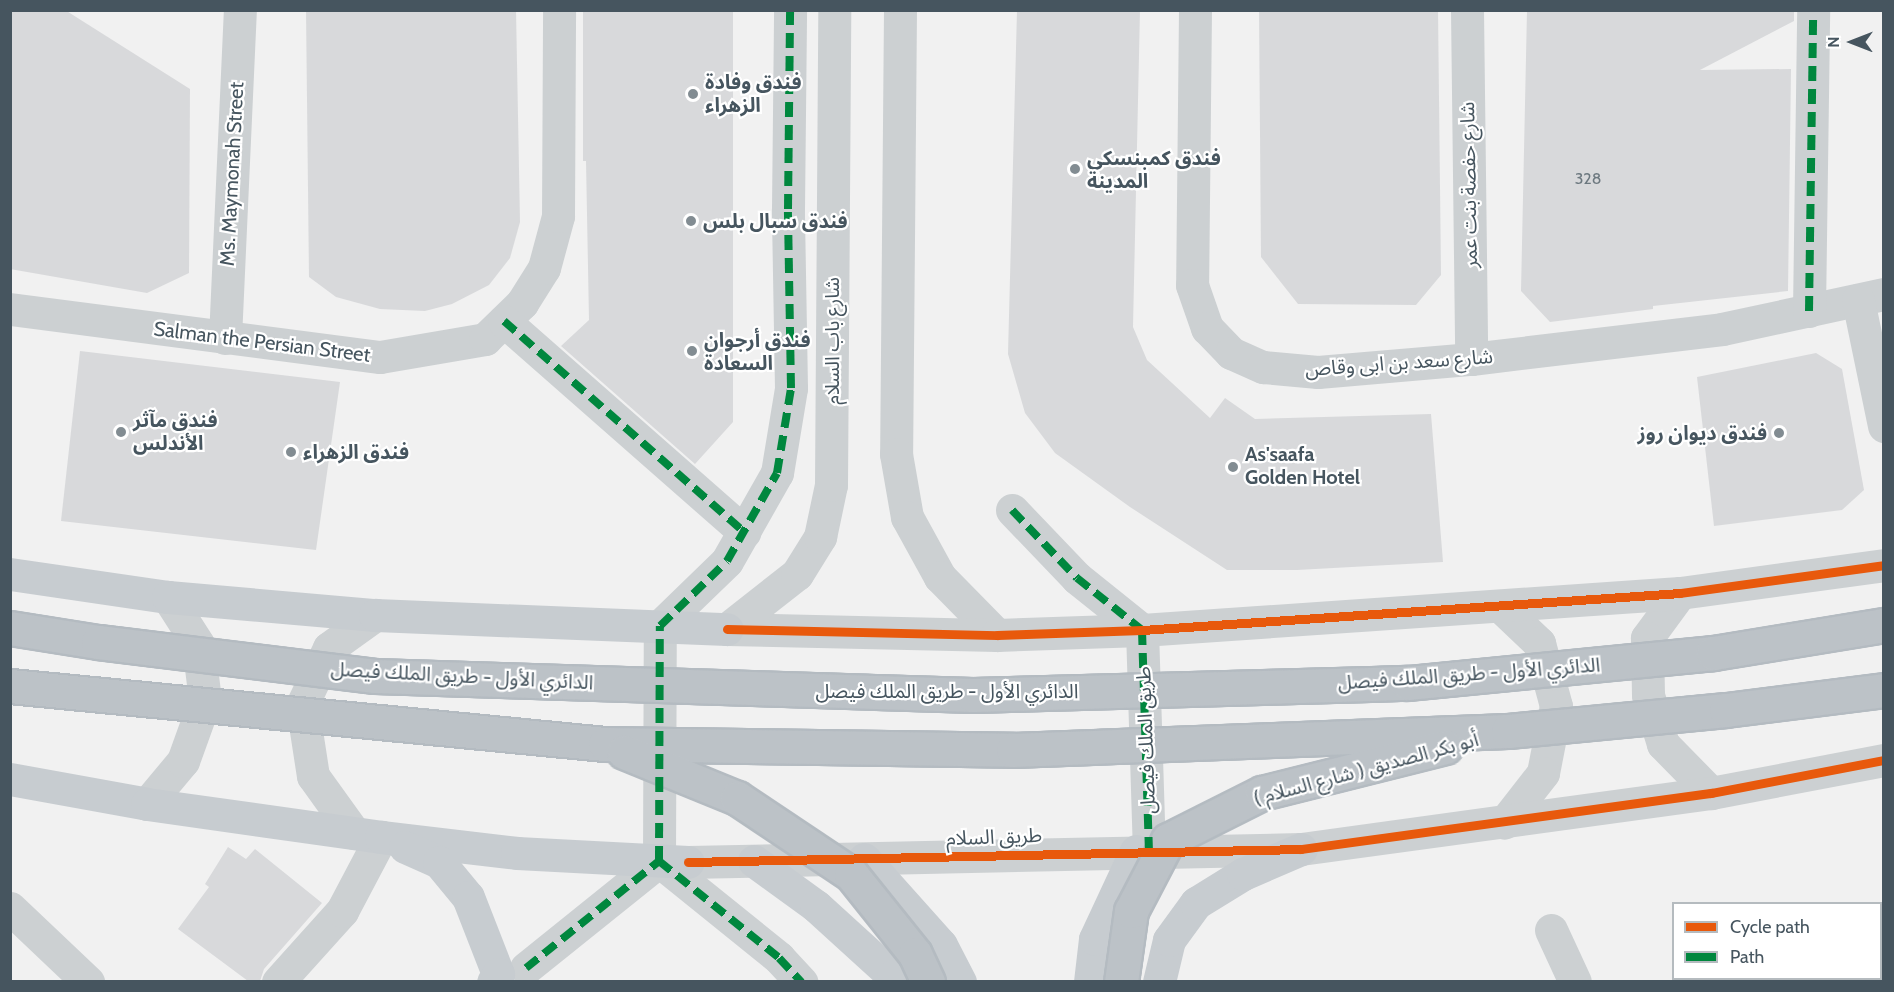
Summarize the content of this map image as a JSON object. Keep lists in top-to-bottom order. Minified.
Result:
{"streets":{"highway":["الدائري الأول - طريق الملك فيصل","( شارع السلام ) أبو بكر الصديق"],"street":["Ms. Maymonah Street","شارع حفصة بنت عمر","شارع باب السلام","Salman the Persian Street","شارع سعد بن ابى وقاص","طريق الملك فيصل","طريق السلام"]},"crossings":[["Ms. Maymonah Street","Salman the Persian Street"],["شارع حفصة بنت عمر","شارع سعد بن ابى وقاص"],["طريق الملك فيصل","طريق السلام"]],"places":["فندق وفادة الزهراء","فندق كمبنسكي المدينة","فندق سبال بلس","فندق أرجوان السعادة","فندق مآثر الأندلس","فندق ديوان روز","فندق الزهراء","As'saafa Golden Hotel"],"house_numbers":["328"],"legend":["Cycle path","Path"],"north":"left"}
